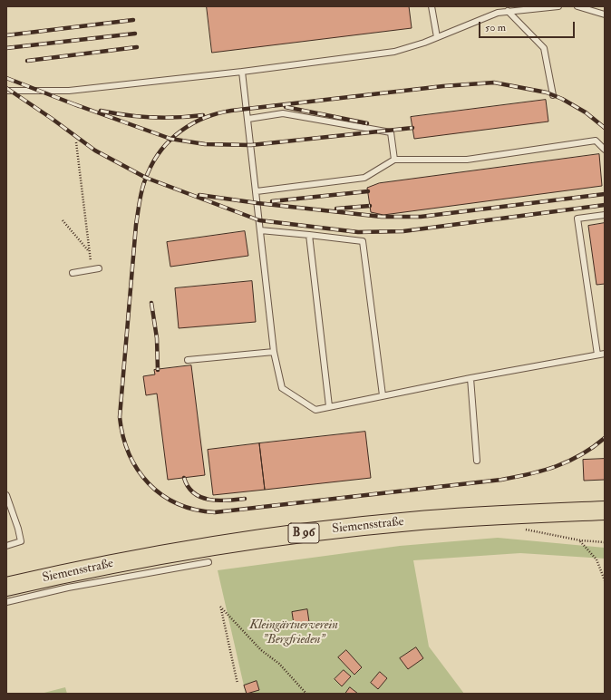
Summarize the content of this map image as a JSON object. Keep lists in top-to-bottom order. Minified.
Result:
{"streets":{"main road":["Siemensstraße","B 96"]},"parks":["Kleingärtnerverein \"Bergfrieden\""],"scale_bar":"50 m"}
